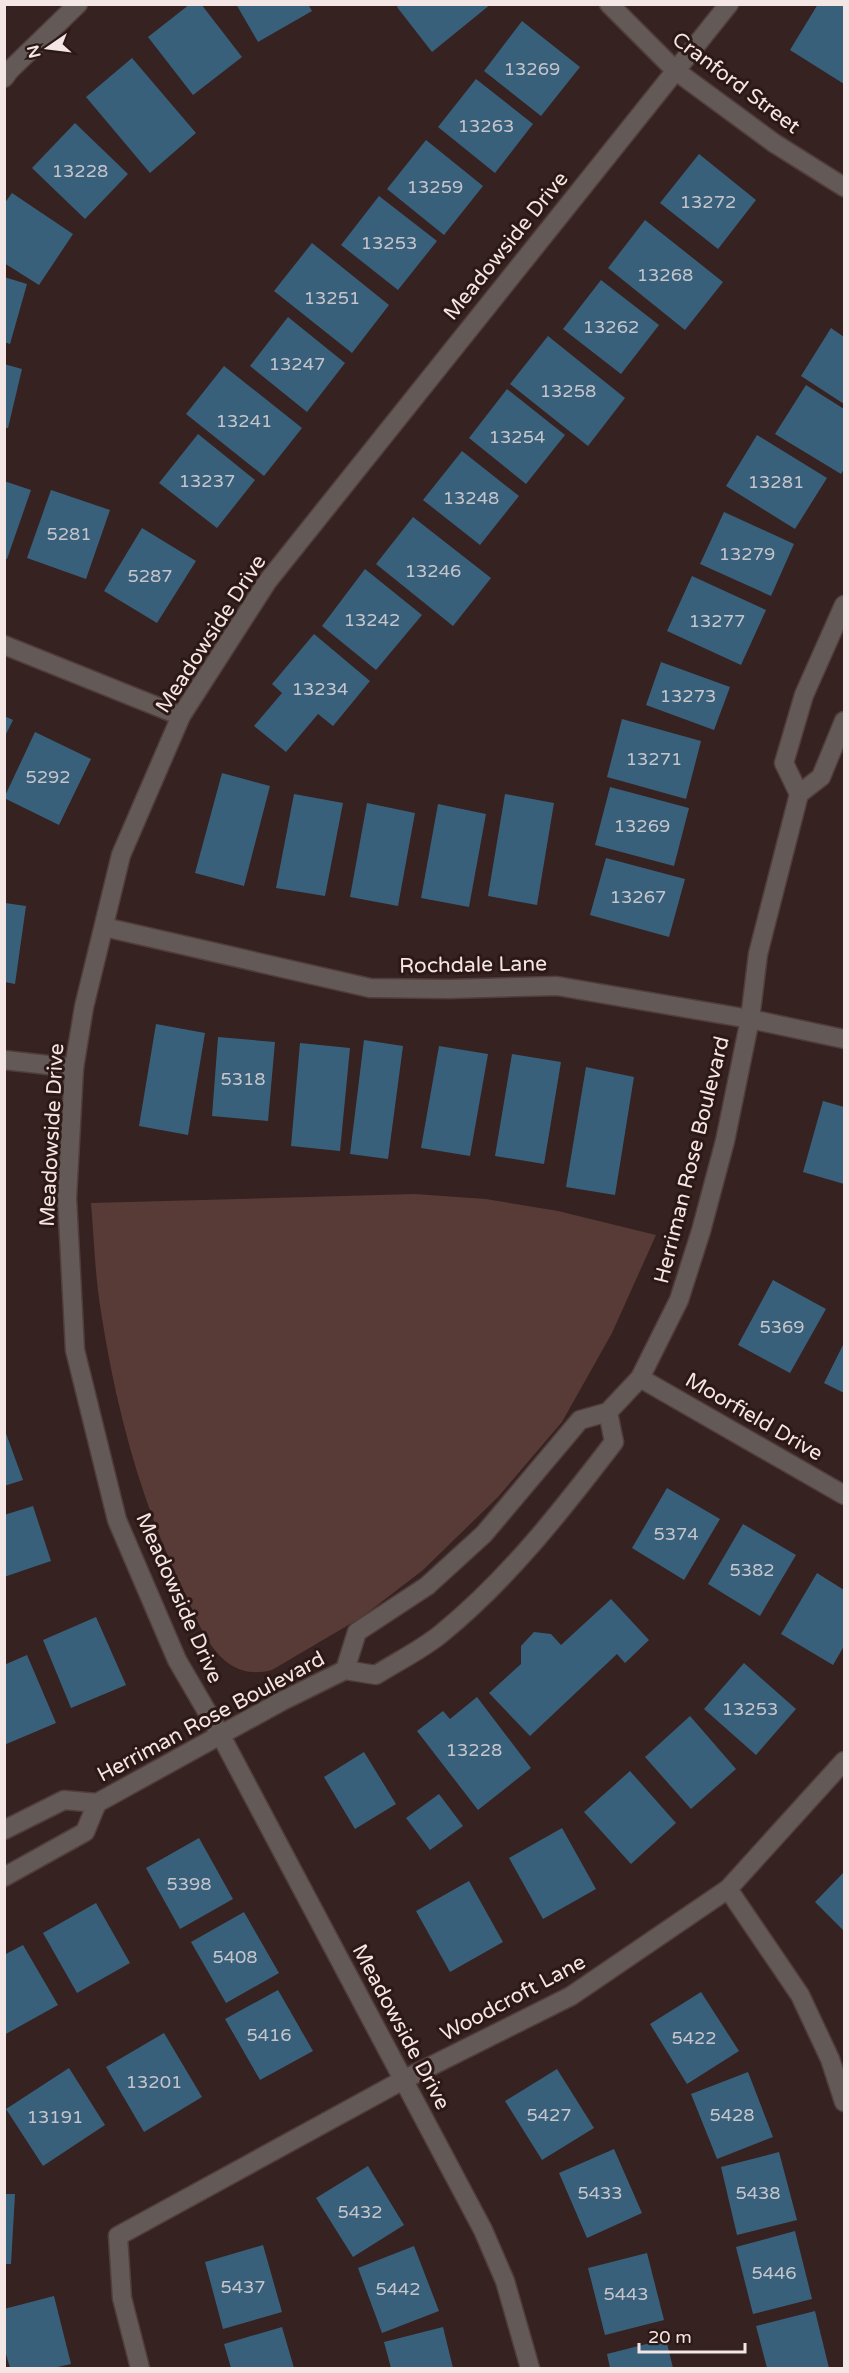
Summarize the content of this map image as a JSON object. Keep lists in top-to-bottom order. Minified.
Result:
{"streets":{"street":["Cranford Street","Meadowside Drive","Rochdale Lane","Herriman Rose Boulevard","Moorfield Drive","Woodcroft Lane"]},"crossings":[["Cranford Street","Meadowside Drive"],["Meadowside Drive","Rochdale Lane"],["Meadowside Drive","Herriman Rose Boulevard"],["Meadowside Drive","Woodcroft Lane"],["Rochdale Lane","Herriman Rose Boulevard"],["Herriman Rose Boulevard","Moorfield Drive"]],"house_numbers":["13269","13263","13228","13259","13272","13253","13268","13251","13262","13247","13258","13241","13254","13237","13281","13248","5281","13279","13246","5287","13242","13277","13234","13273","13271","5292","13269","13267","5318","5369","5374","5382","13253","13228","5398","5408","5416","5422","13201","5427","5428","13191","5433","5438","5432","5446","5437","5442","5443"],"scale_bar":"20 m","north":"left"}
